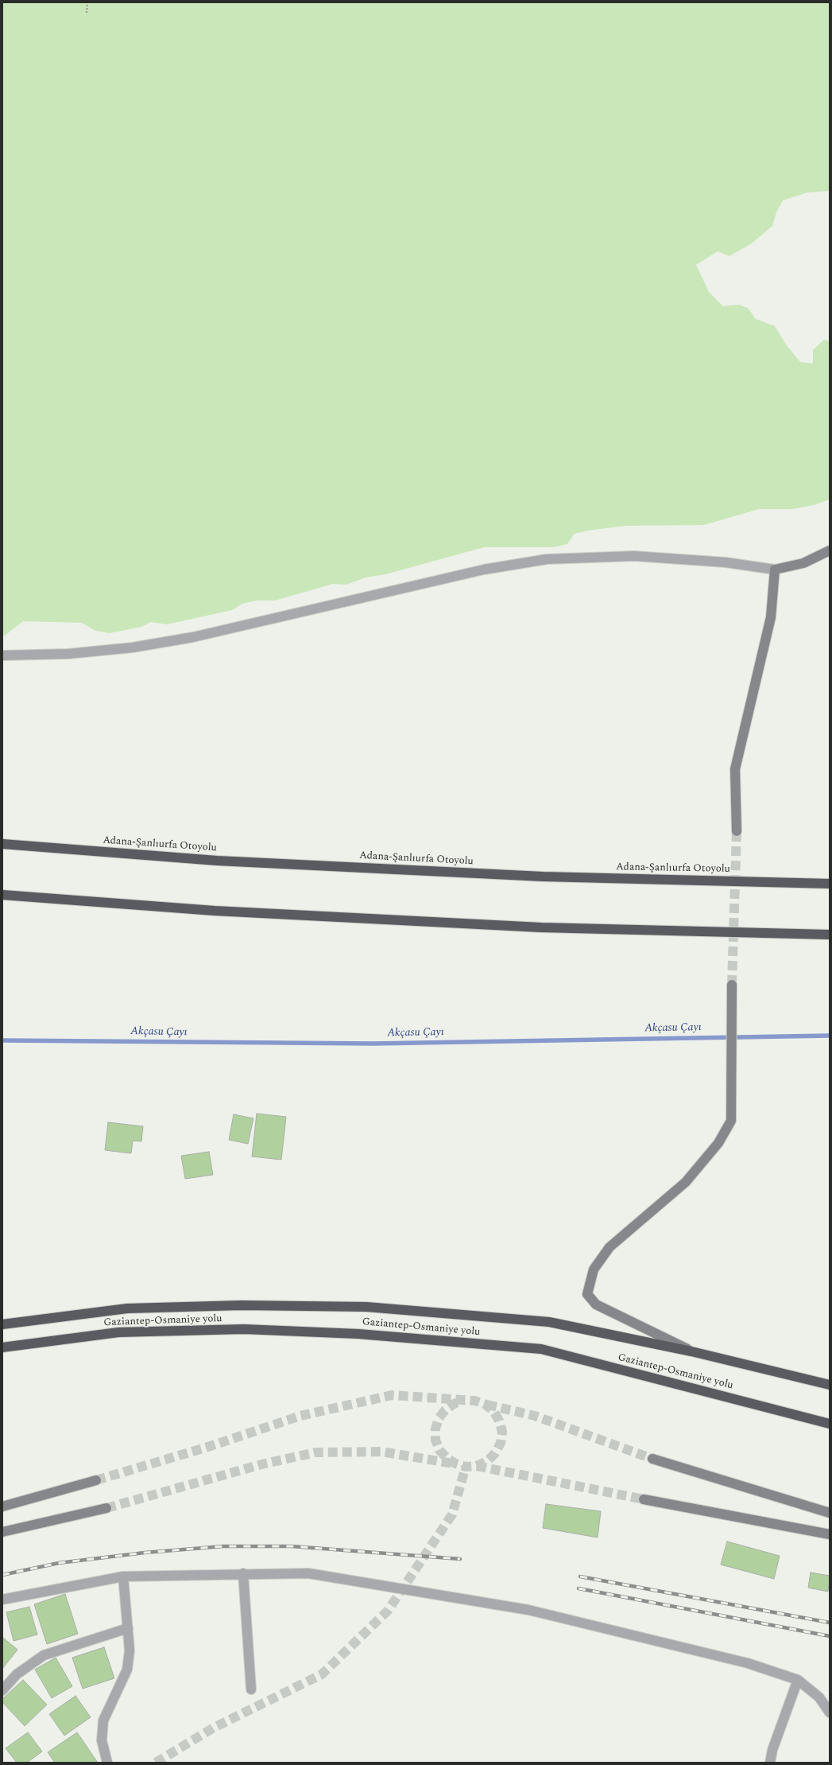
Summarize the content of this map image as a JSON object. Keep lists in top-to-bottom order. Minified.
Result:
{"streets":{"highway":["Adana-Şanlıurfa Otoyolu","Gaziantep-Osmaniye yolu"]},"water":["Akçasu Çayı"]}
